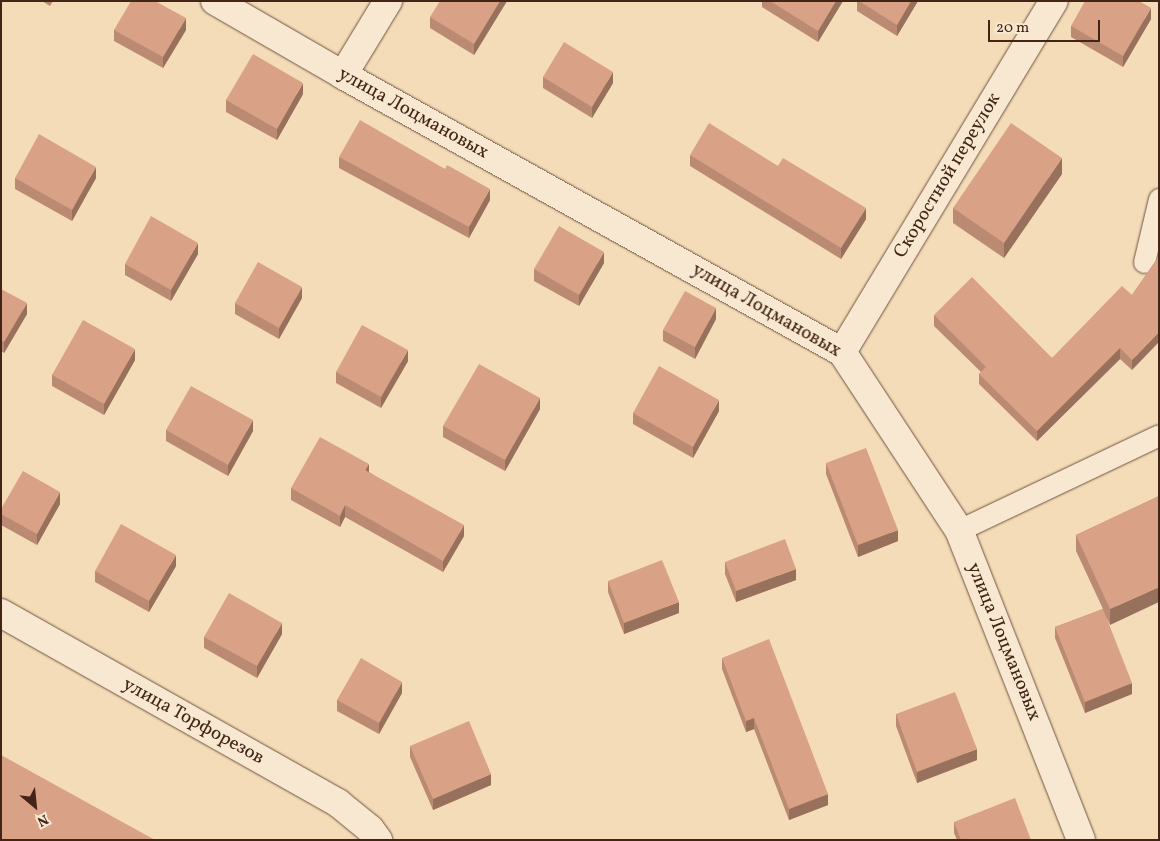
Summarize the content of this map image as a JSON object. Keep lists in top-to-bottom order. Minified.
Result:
{"streets":{"street":["улица Лоцмановых","Скоростной переулок","улица Торфорезов"]},"crossings":[["улица Лоцмановых","Скоростной переулок"]],"scale_bar":"20 m","north":"bottom right"}
